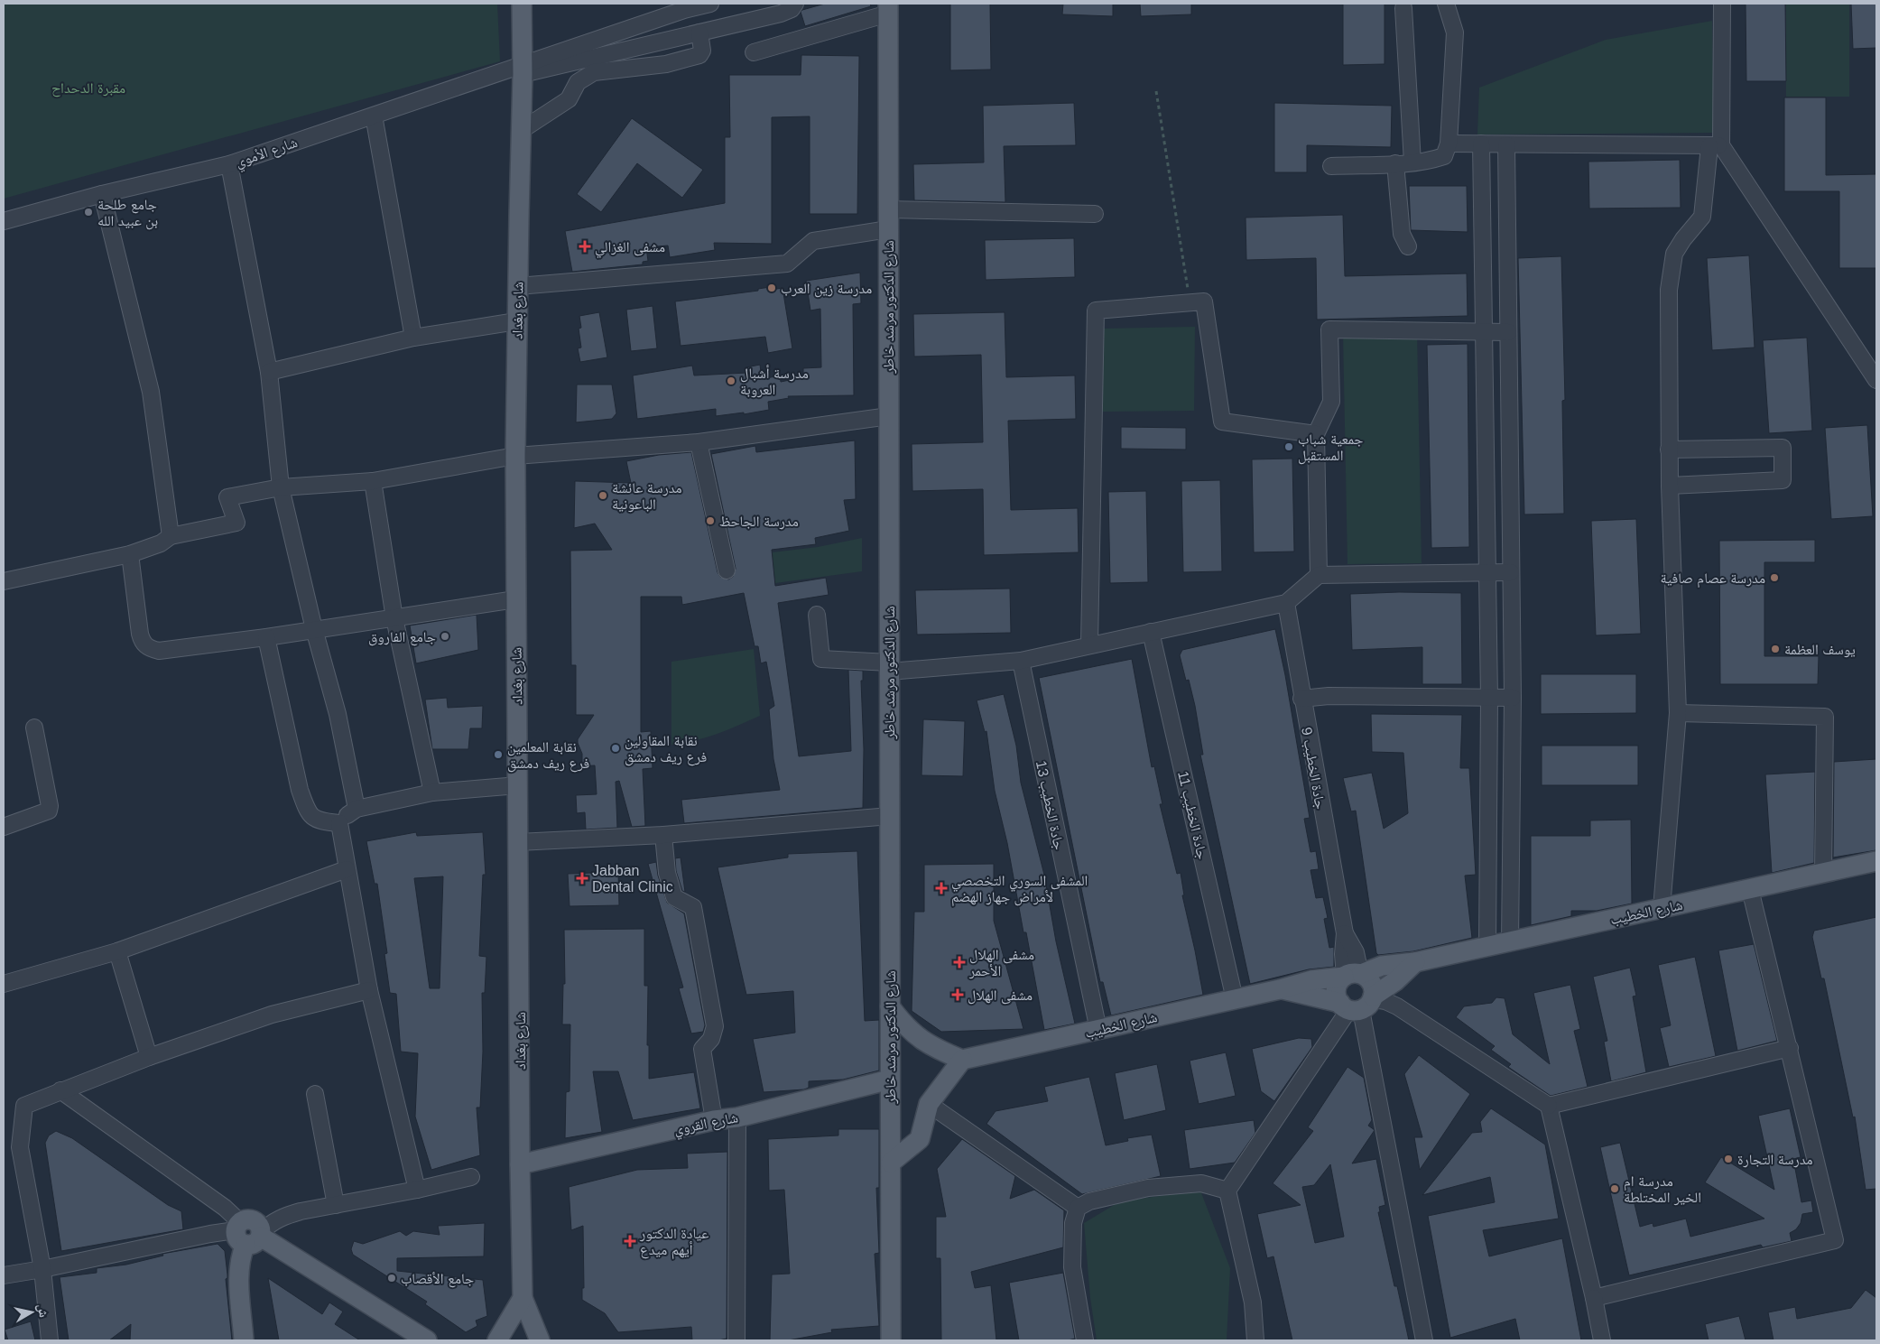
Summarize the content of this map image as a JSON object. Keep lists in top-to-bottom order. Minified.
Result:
{"streets":{"main road":["شارع الدكتور مرشد خاطر","شارع بغداد","شارع الخطيب","شارع القروي"],"street":["شارع الأموي","جادة الخطيب 9","جادة الخطيب 13","جادة الخطيب 11"]},"crossings":[["شارع الأموي","شارع بغداد"],["شارع الدكتور مرشد خاطر","شارع القروي"],["شارع بغداد","شارع القروي"],["جادة الخطيب 9","شارع الخطيب"],["جادة الخطيب 13","شارع الخطيب"],["جادة الخطيب 11","شارع الخطيب"]],"parks":["مقبرة الدحداح"],"places":{"other":["جامع طلحة بن عبيد الله","مدرسة زين العرب","مدرسة أشبال العروبة","جمعية شباب المستقبل","مدرسة عائشة الباعونية","مدرسة الجاحظ","مدرسة عصام صافية","جامع الفاروق","يوسف العظمة","نقابة المقاولين فرع ريف دمشق","نقابة المعلمين فرع ريف دمشق","مدرسة التجارة","مدرسة ام الخير المختلطة","جامع الأقصاب"],"health":["مشفى الغزالي","Jabban Dental Clinic","المشفى السوري التخصصي لأمراض جهاز الهضم","مشفى الهلال الأحمر","مشفى الهلال","عيادة الدكتور أيهم ميدع"]},"north":"right"}
